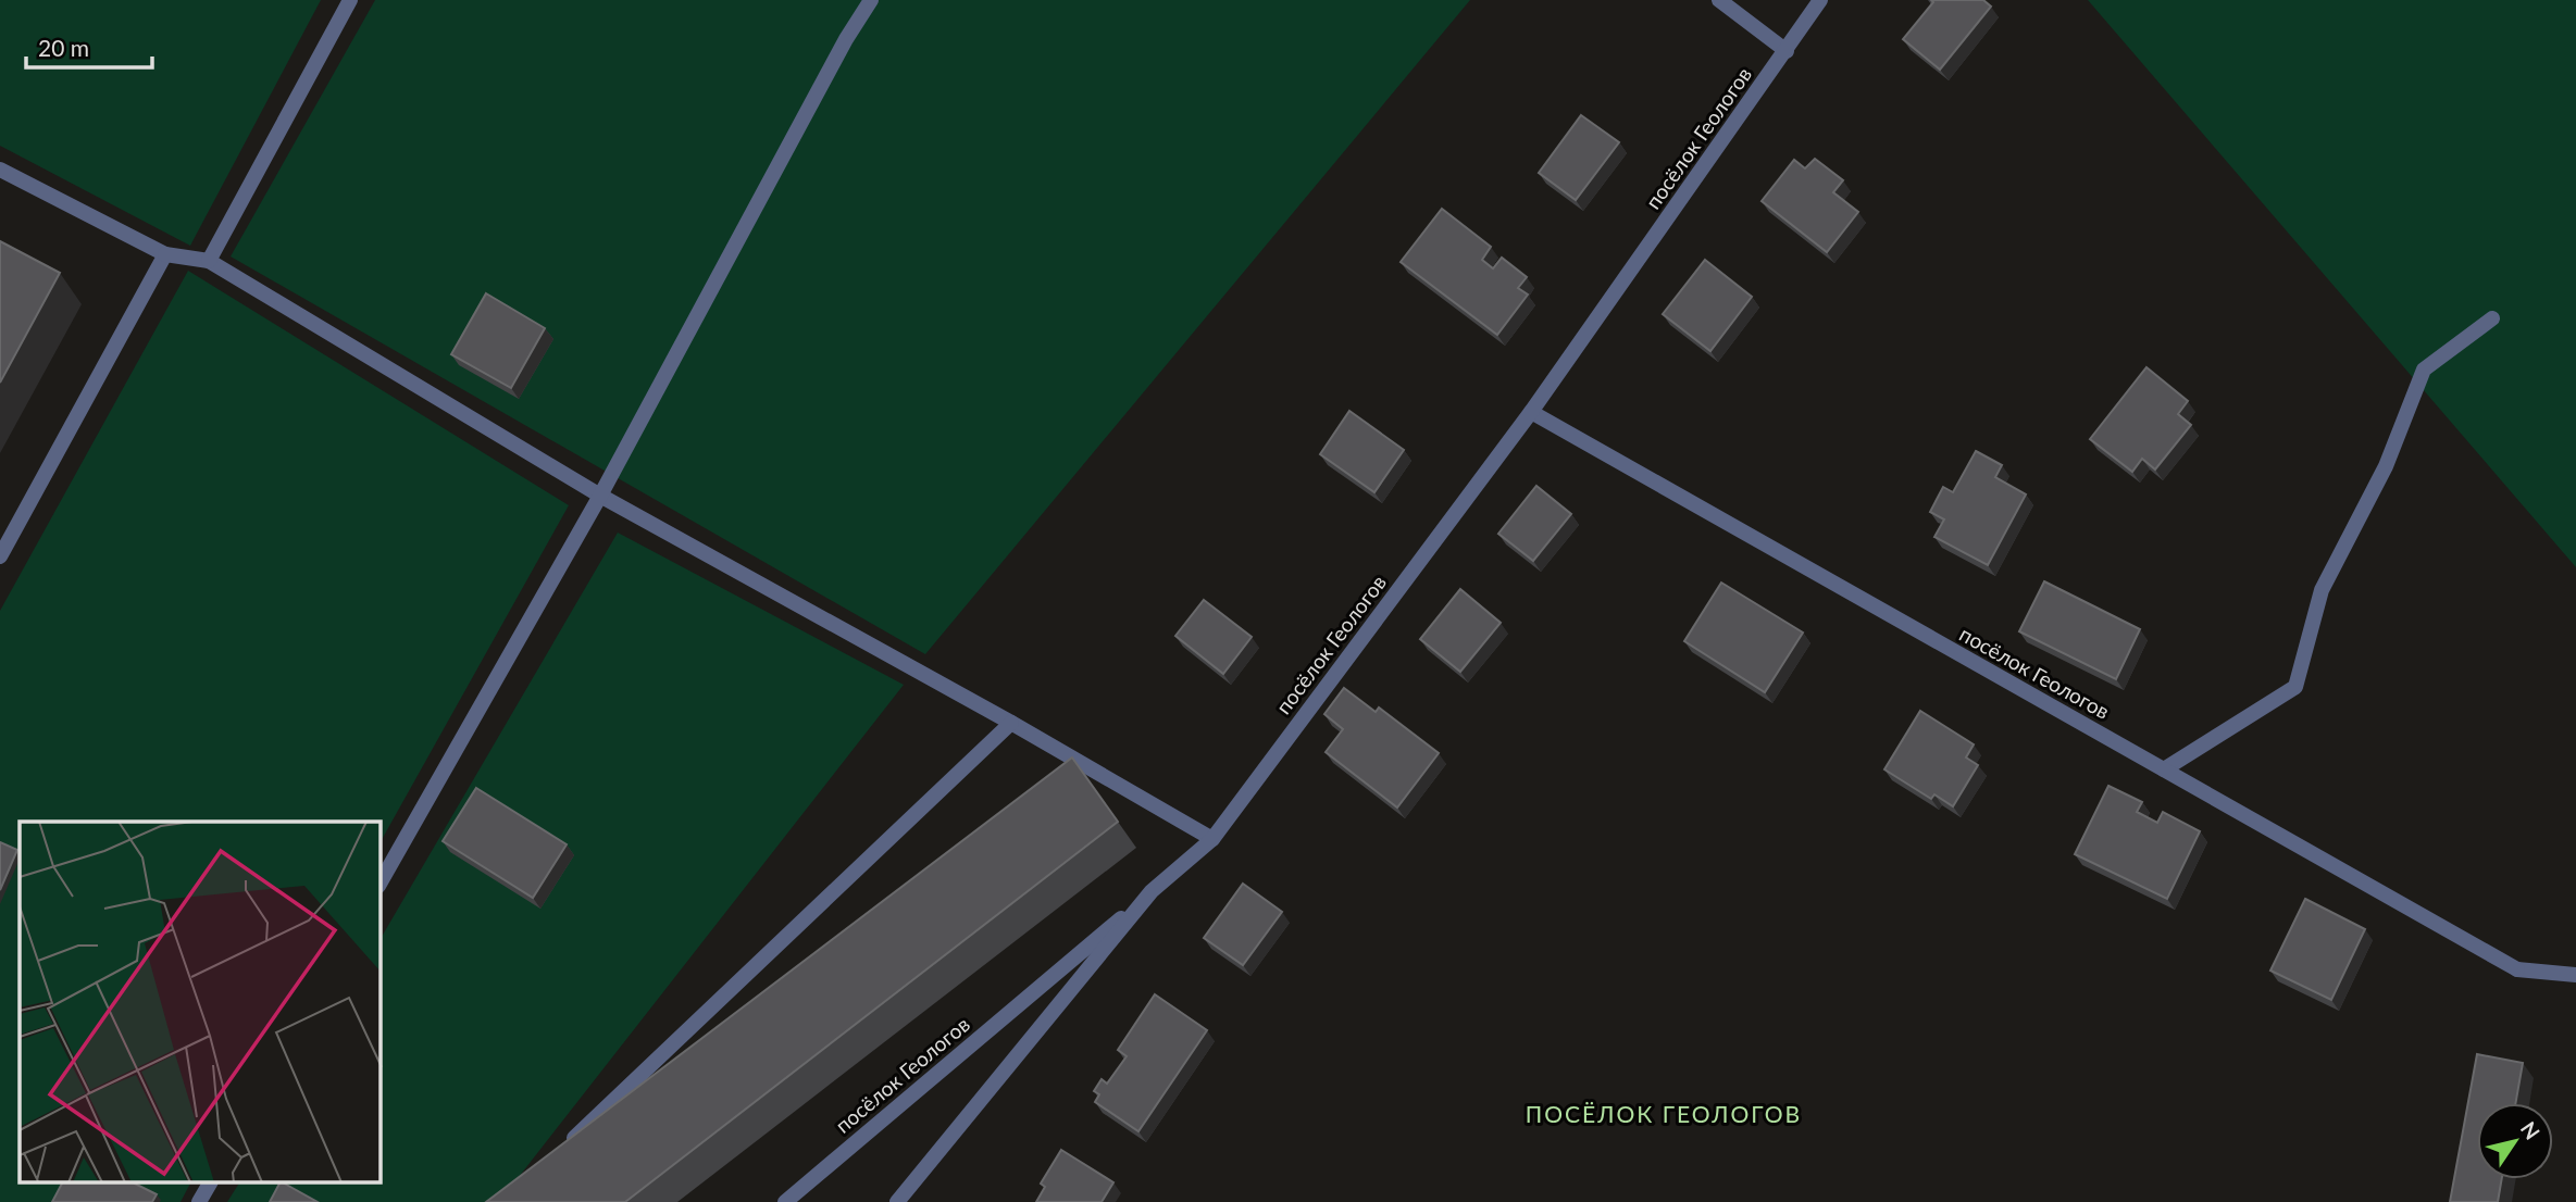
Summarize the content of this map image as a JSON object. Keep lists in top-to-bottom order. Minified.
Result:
{"streets":{"street":["посёлок Геологов"]},"districts":["ПОСЁЛОК ГЕОЛОГОВ"],"scale_bar":"20 m","north":"top right"}
